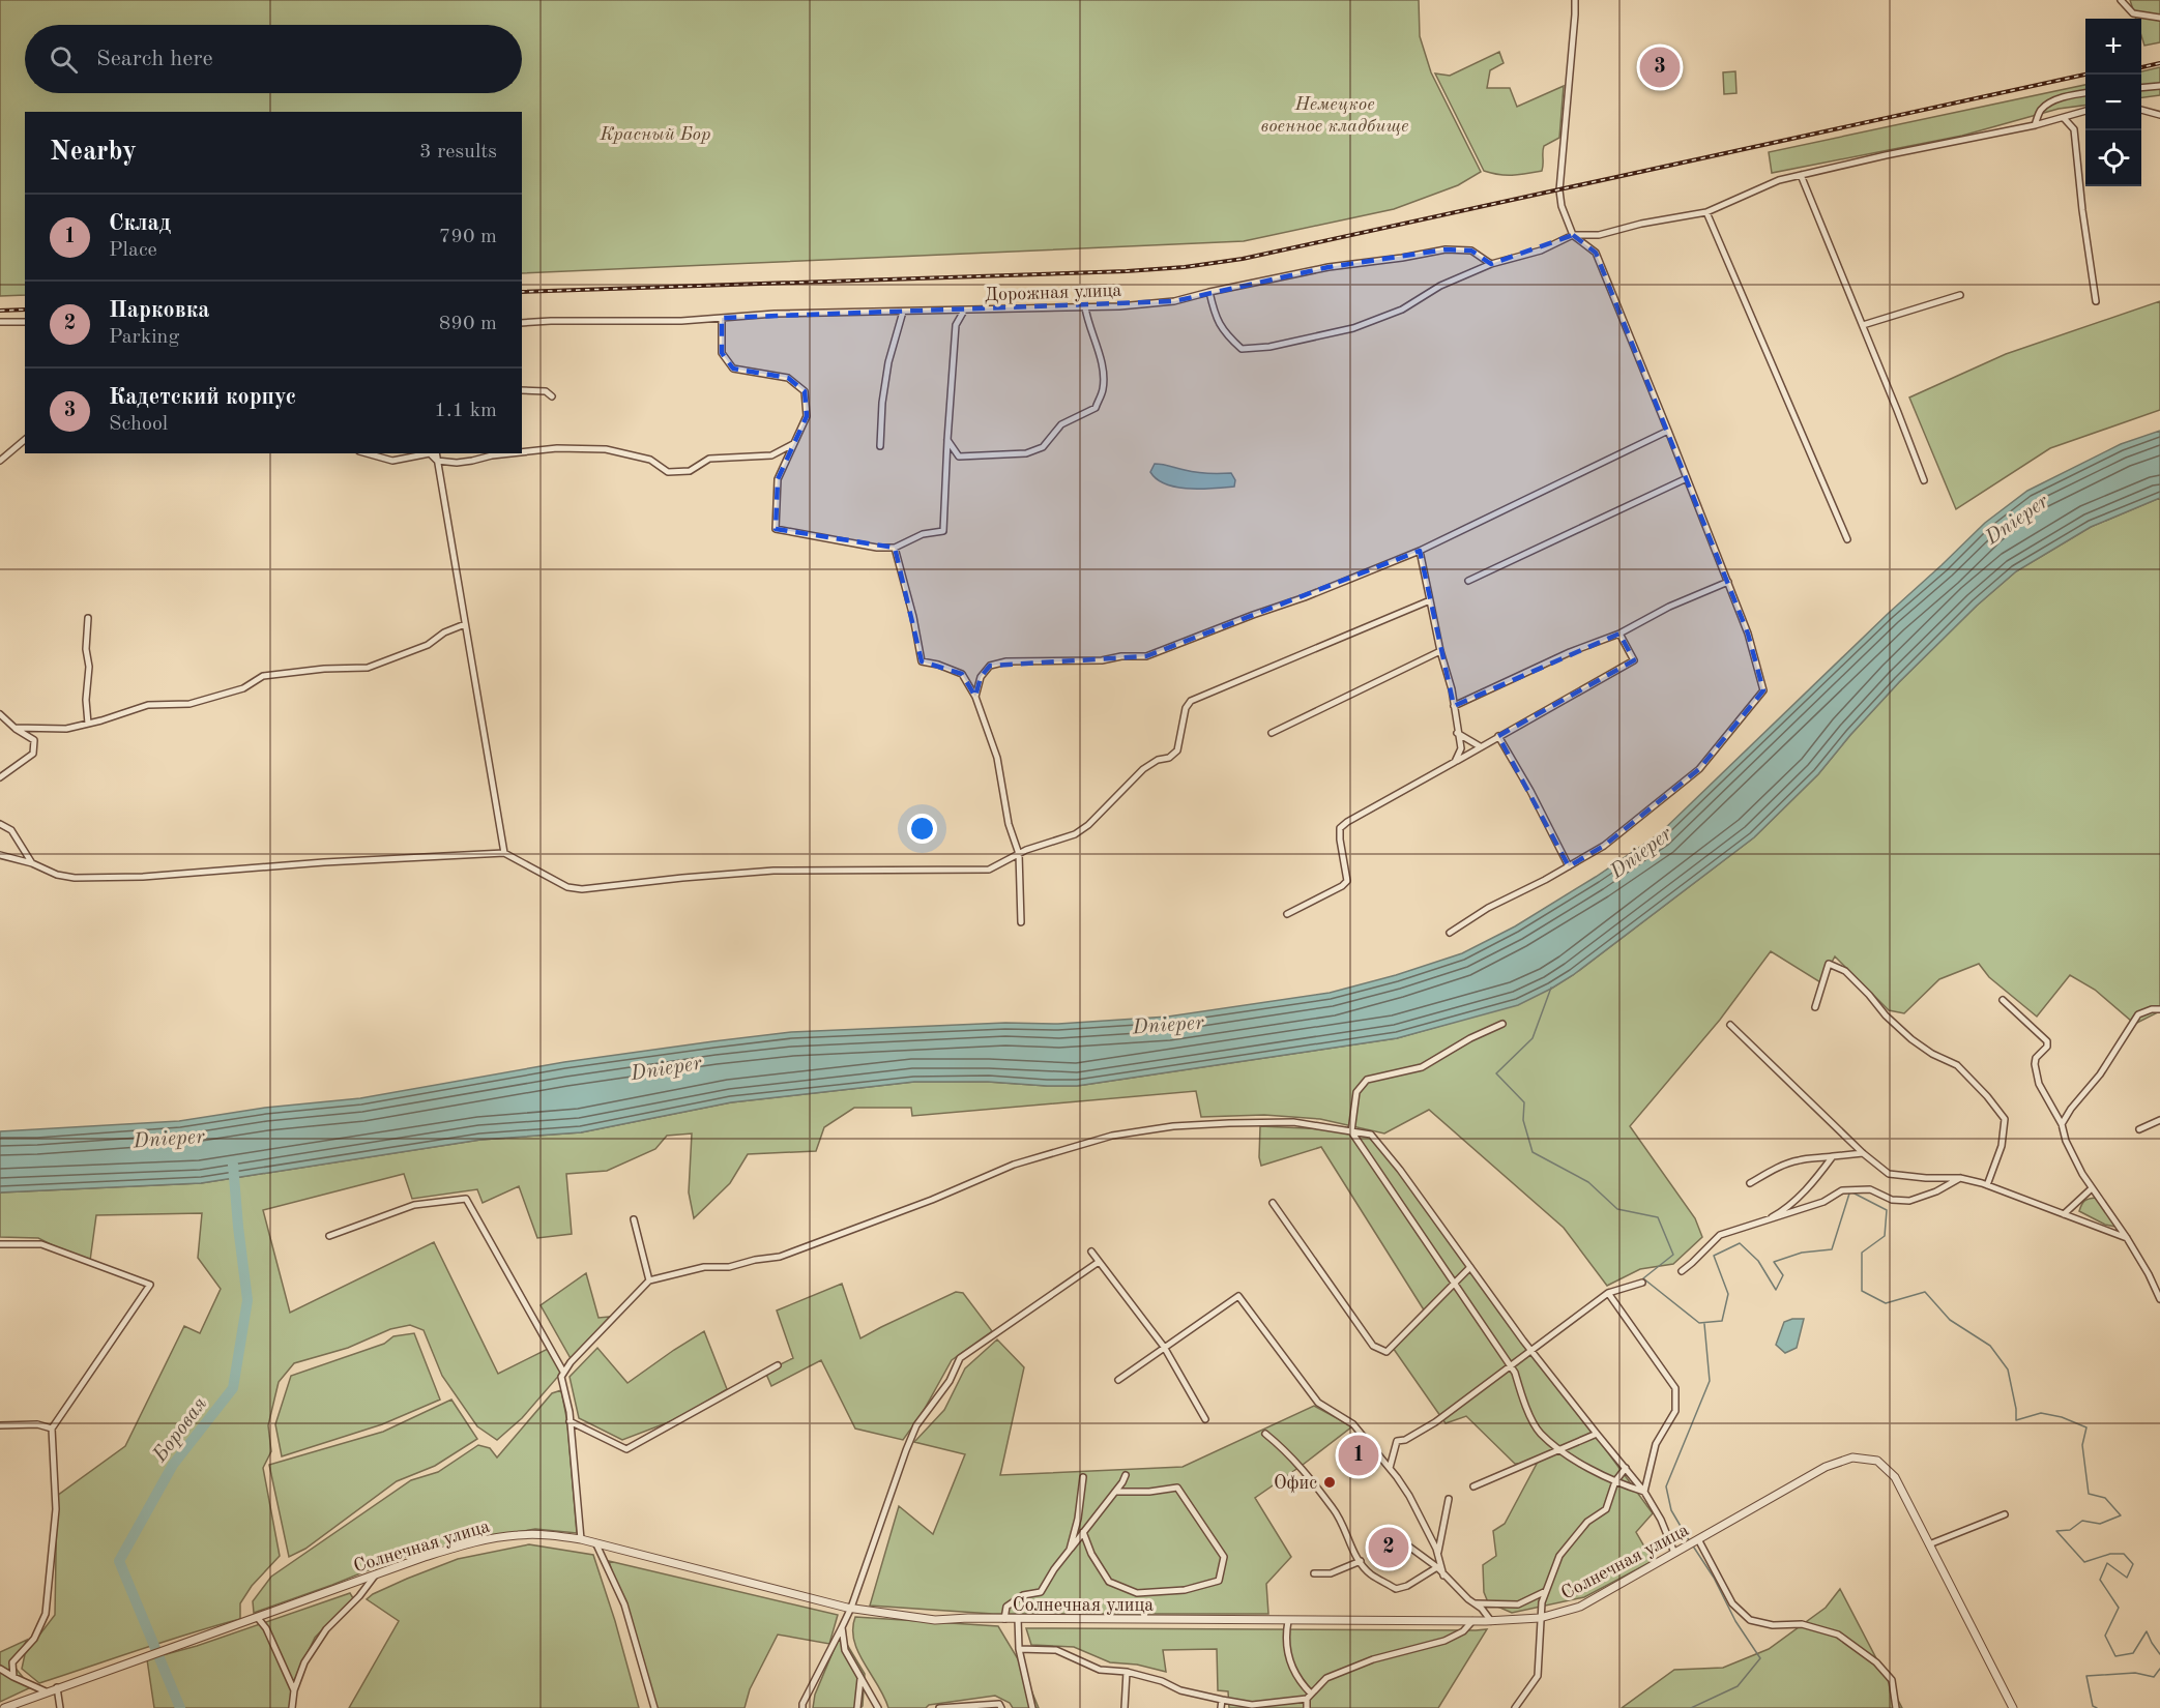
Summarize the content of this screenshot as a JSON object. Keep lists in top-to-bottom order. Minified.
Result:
{"streets":{"street":["Дорожная улица","Солнечная улица"]},"water":["Dnieper","Боровая"],"parks":["Немецкое военное кладбище","Красный Бор"],"places":["Офис"],"page":{"map_buttons":["+","−"],"search":"Search here","pins":["3","1","2"],"heading":["Nearby","3 results"],"list":[{"mark":"1","name":"Склад","note":"Place","value":"790 m"},{"mark":"2","name":"Парковка","note":"Parking","value":"890 m"},{"mark":"3","name":"Кадетский корпус","note":"School","value":"1.1 km"}]}}
